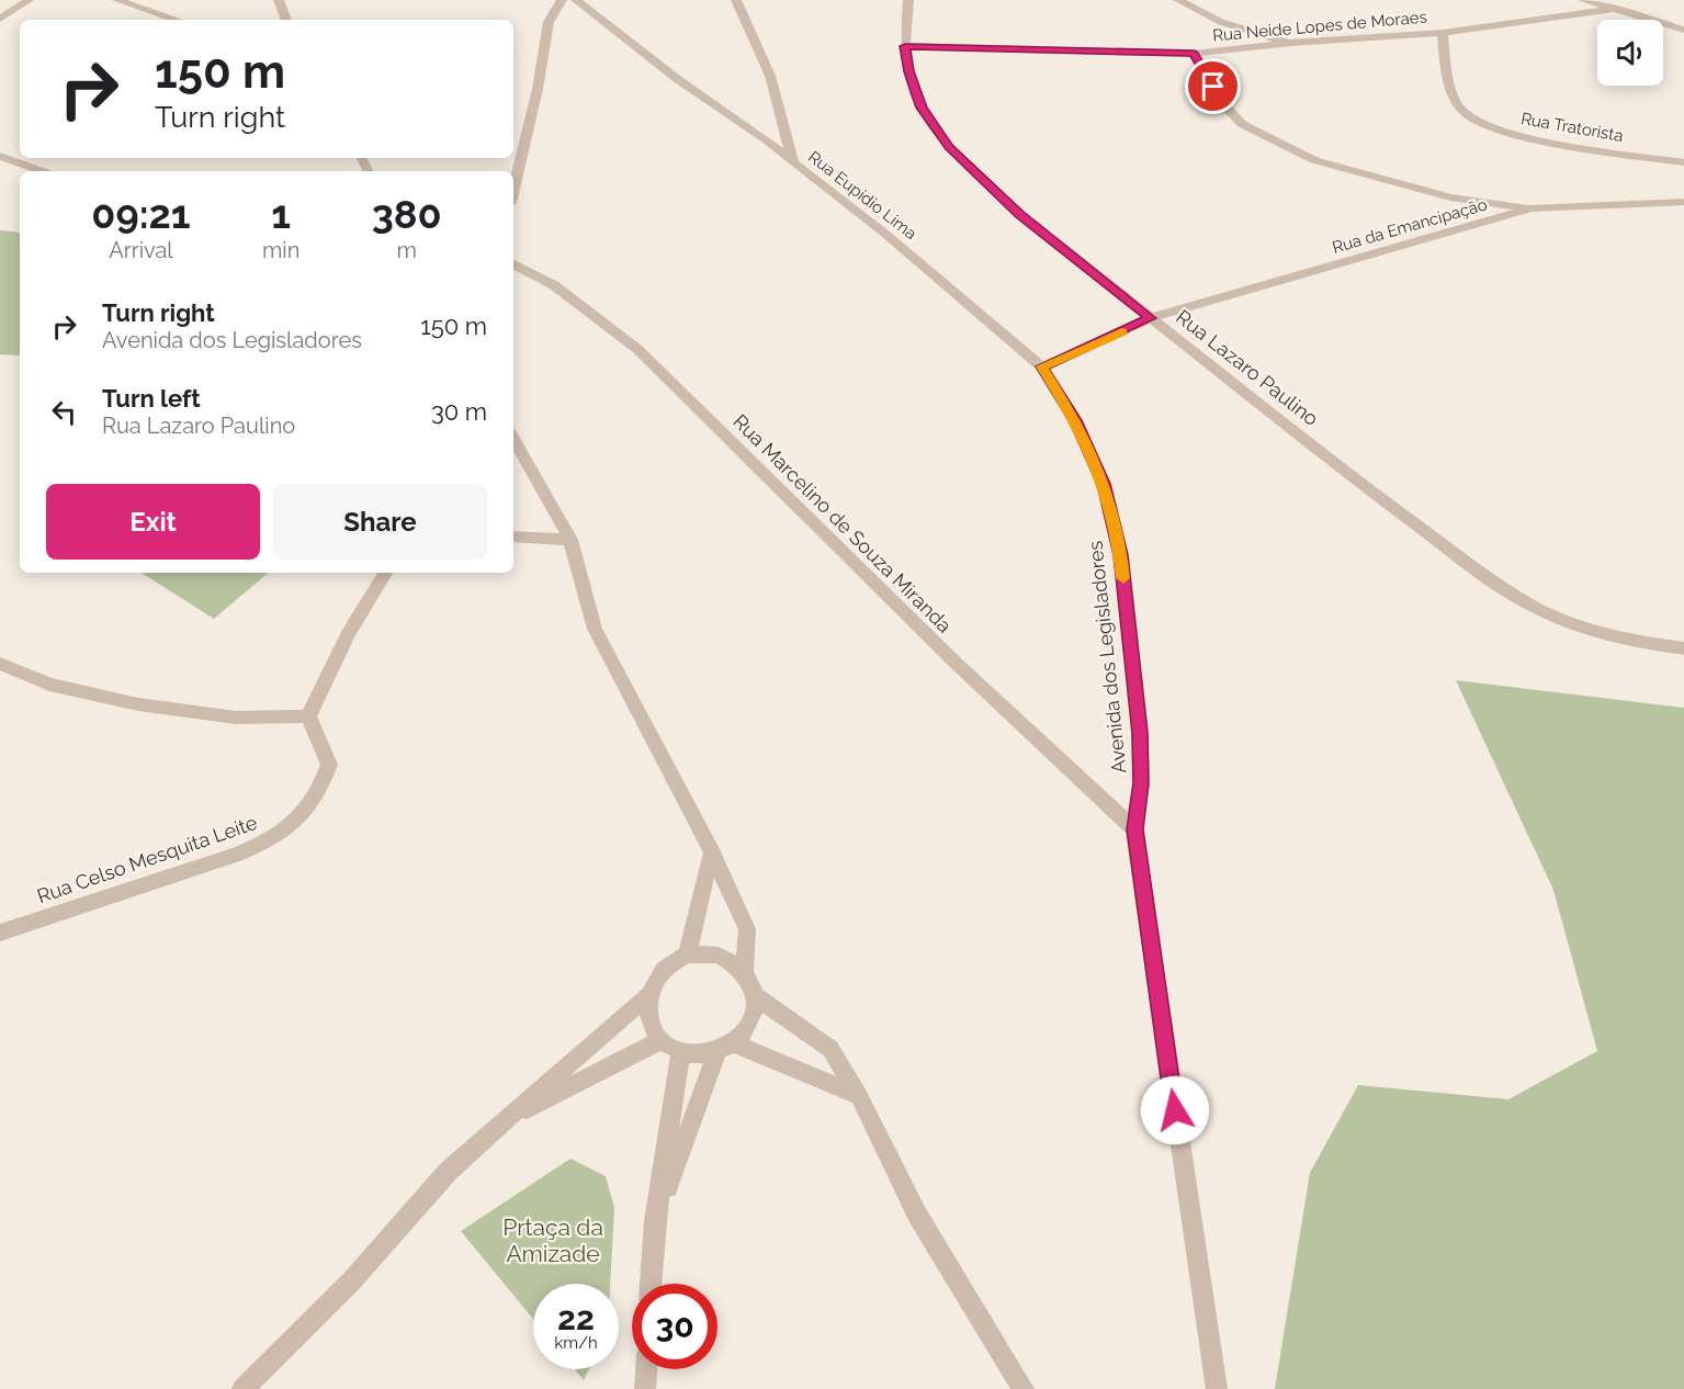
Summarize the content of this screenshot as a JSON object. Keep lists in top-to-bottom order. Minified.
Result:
{"streets":{"street":["Rua Neide Lopes de Moraes","Rua Tratorista","Rua Eupídio Lima","Rua da Emancipação","Rua Lazaro Paulino","Rua Marcelino de Souza Miranda","Avenida dos Legisladores","Rua Celso Mesquita Leite"]},"crossings":[["Rua Neide Lopes de Moraes","Rua Tratorista"],["Rua Neide Lopes de Moraes","Rua Lazaro Paulino"],["Rua Eupídio Lima","Avenida dos Legisladores"],["Rua da Emancipação","Rua Lazaro Paulino"],["Rua Marcelino de Souza Miranda","Avenida dos Legisladores"]],"parks":["Prtaça da Amizade"],"page":{"turn":["150 m","Turn right"],"eta":["09:21","Arrival","1","min","380","m"],"list":[{"name":"Turn right","note":"Avenida dos Legisladores","value":"150 m"},{"name":"Turn left","note":"Rua Lazaro Paulino","value":"30 m"}],"buttons":["Exit","Share"],"speed":"22 km/h","limit":"30"}}
